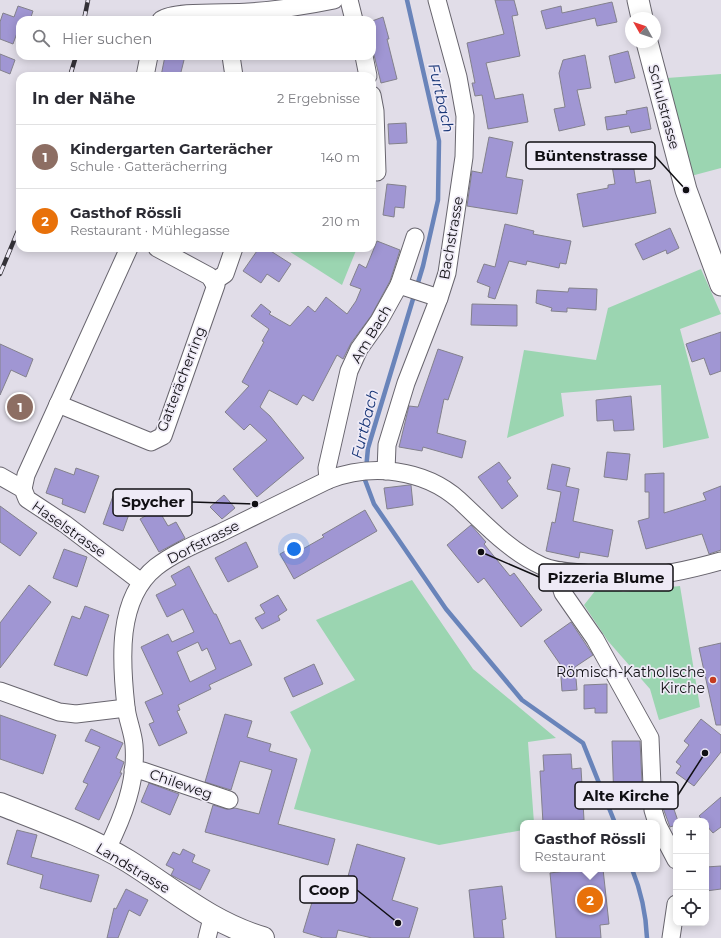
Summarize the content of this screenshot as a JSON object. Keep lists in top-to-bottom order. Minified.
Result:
{"streets":{"main road":["Landstrasse"],"street":["Schulstrasse","Bachstrasse","Am Bach","Gatterächerring","Haselstrasse","Dorfstrasse","Chileweg"]},"crossings":[["Bachstrasse","Dorfstrasse"],["Am Bach","Dorfstrasse"],["Haselstrasse","Dorfstrasse"],["Dorfstrasse","Chileweg"],["Dorfstrasse","Landstrasse"]],"water":["Furtbach"],"places":["Büntenstrasse","Spycher","Pizzeria Blume","Römisch-Katholische Kirche","Alte Kirche","Coop"],"north":"top left","page":{"search":"Hier suchen","heading":["In der Nähe","2 Ergebnisse"],"list":[{"mark":"1","name":"Kindergarten Garterächer","note":"Schule · Gatterächerring","value":"140 m"},{"mark":"2","name":"Gasthof Rössli","note":"Restaurant · Mühlegasse","value":"210 m"}],"pins":["1","2"],"map_buttons":["+","−"],"popup":["Gasthof Rössli","Restaurant"]}}
